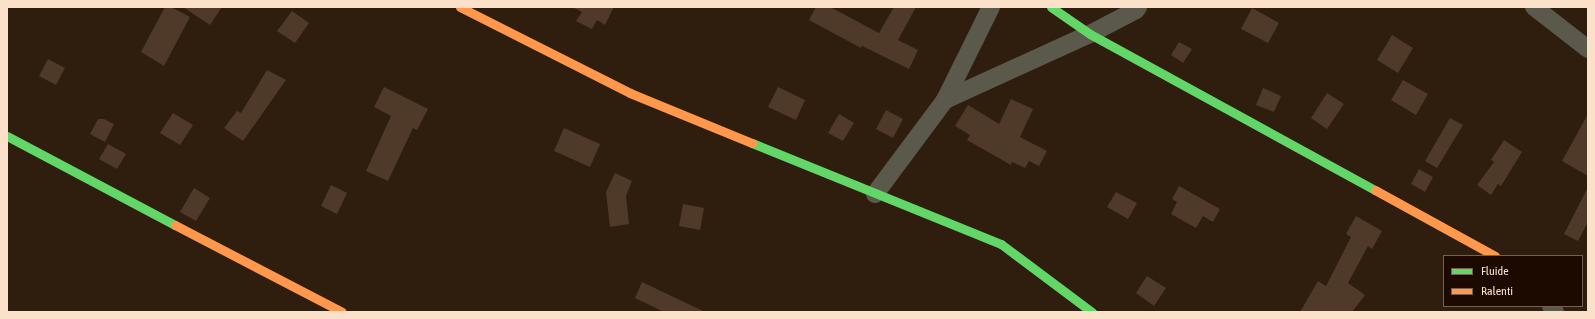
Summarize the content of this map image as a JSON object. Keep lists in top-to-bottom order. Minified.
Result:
{"legend":["Fluide","Ralenti"]}
